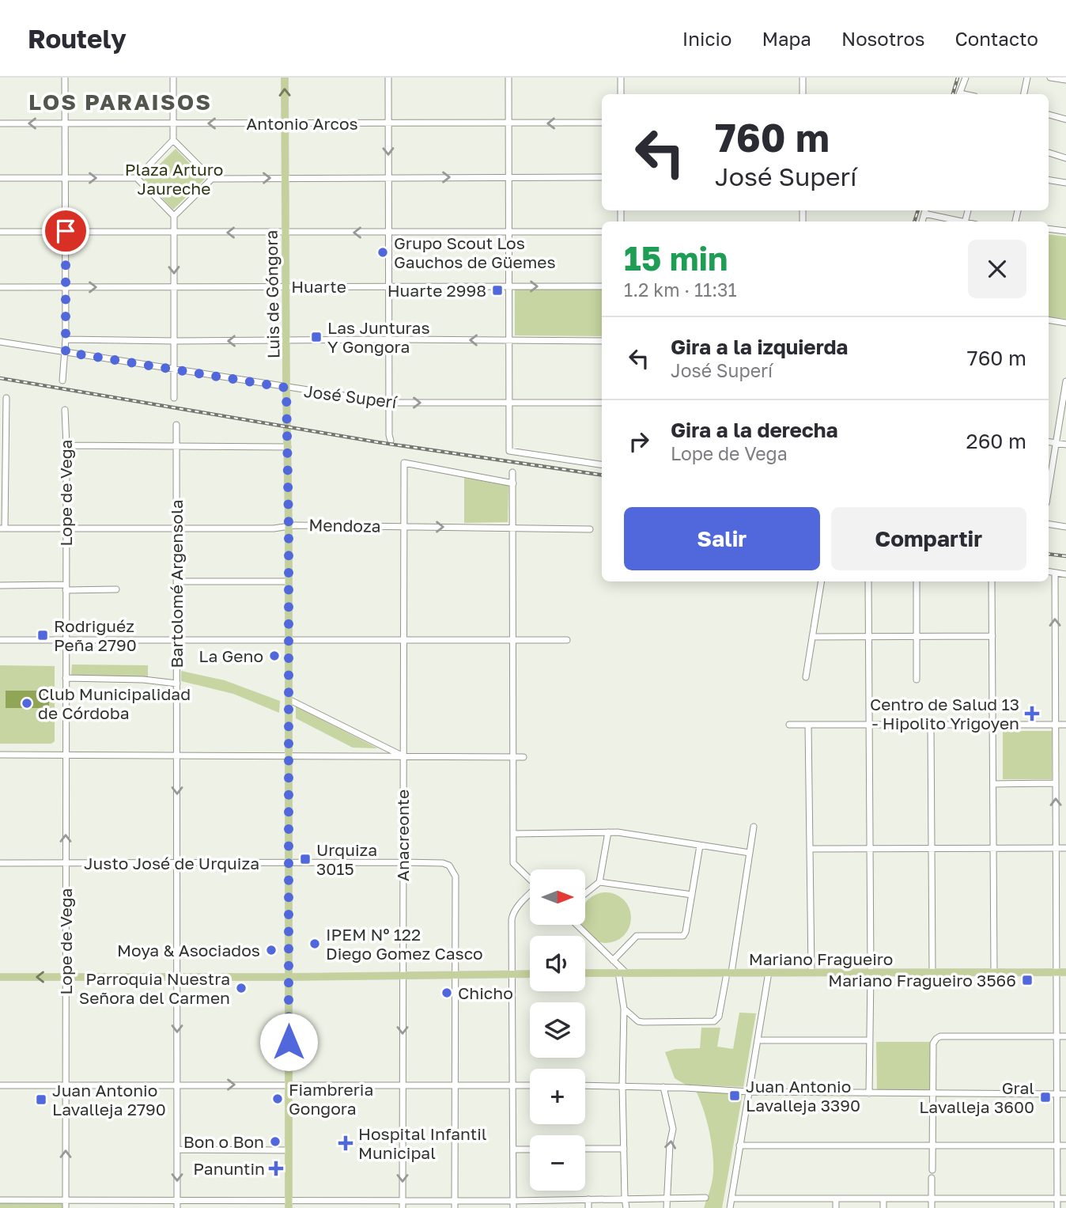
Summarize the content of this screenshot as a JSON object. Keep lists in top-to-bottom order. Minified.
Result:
{"streets":{"main road":["Luis de Góngora","Mariano Fragueiro"],"street":["Antonio Arcos","Huarte","José Superí","Lope de Vega","Mendoza","Bartolomé Argensola","Anacreonte","Justo José de Urquiza"]},"crossings":[["Antonio Arcos","Luis de Góngora"],["Huarte","Luis de Góngora"],["Luis de Góngora","José Superí"],["Luis de Góngora","Mendoza"],["Luis de Góngora","Justo José de Urquiza"],["Lope de Vega","Mendoza"],["Lope de Vega","Justo José de Urquiza"],["Mendoza","Bartolomé Argensola"],["Mendoza","Anacreonte"],["Bartolomé Argensola","Justo José de Urquiza"],["Anacreonte","Justo José de Urquiza"]],"one_way":["Antonio Arcos"],"districts":["LOS PARAISOS"],"parks":["Plaza Arturo Jaureche"],"places":{"other":["Grupo Scout Los Gauchos de Güemes","La Geno","Club Municipalidad de Córdoba","IPEM Nº 122 Diego Gomez Casco","Moya & Asociados","Parroquia Nuestra Señora del Carmen","Chicho","Fiambreria Gongora","Bon o Bon"],"transit":["Huarte 2998","Las Junturas Y Gongora","Rodriguéz Peña 2790","Urquiza 3015","Mariano Fragueiro 3566","Juan Antonio Lavalleja 3390","Gral Lavalleja 3600","Juan Antonio Lavalleja 2790"],"health":["Centro de Salud 13 - Hipolito Yrigoyen","Hospital Infantil Municipal","Panuntin"]},"north":"right","page":{"header":"Routely","nav":["Inicio","Mapa","Nosotros","Contacto"],"turn":["760 m","José Superí"],"heading":["15 min","1.2 km · 11:31"],"list":[{"name":"Gira a la izquierda","note":"José Superí","value":"760 m"},{"name":"Gira a la derecha","note":"Lope de Vega","value":"260 m"}],"buttons":["Salir","Compartir"],"map_buttons":["+","−"]}}
